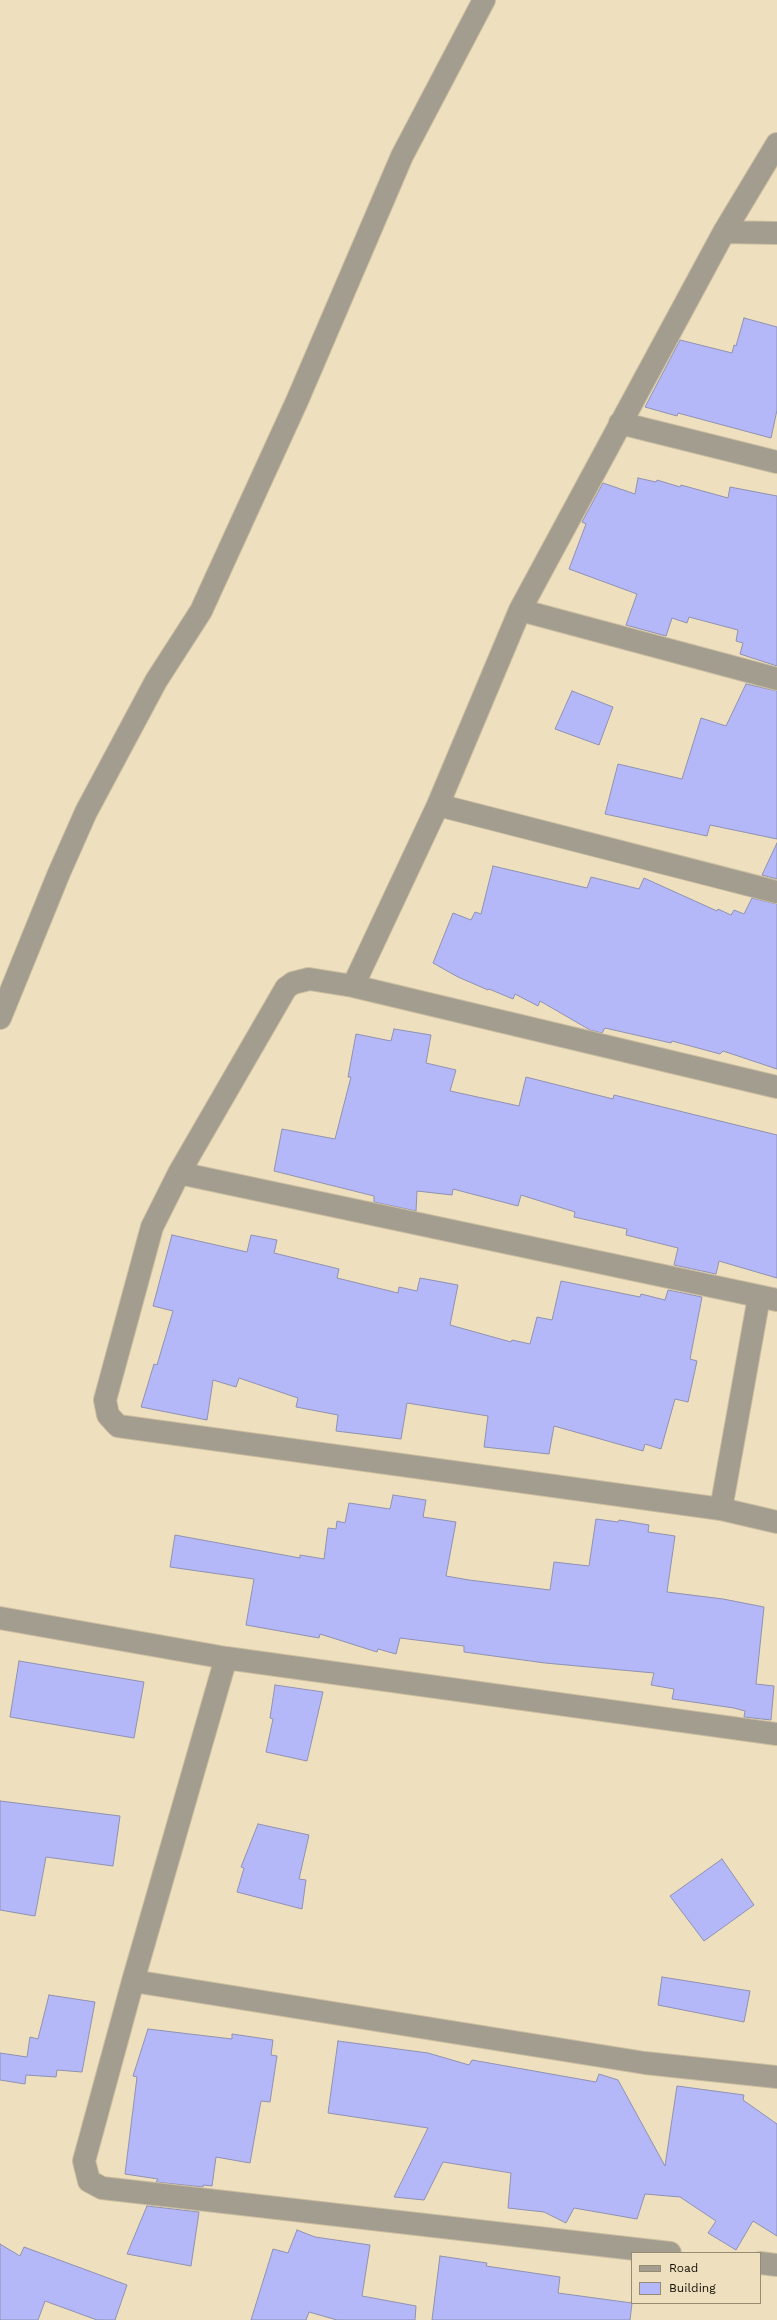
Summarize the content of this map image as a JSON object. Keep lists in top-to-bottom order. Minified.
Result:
{"legend":["Road","Building"]}
